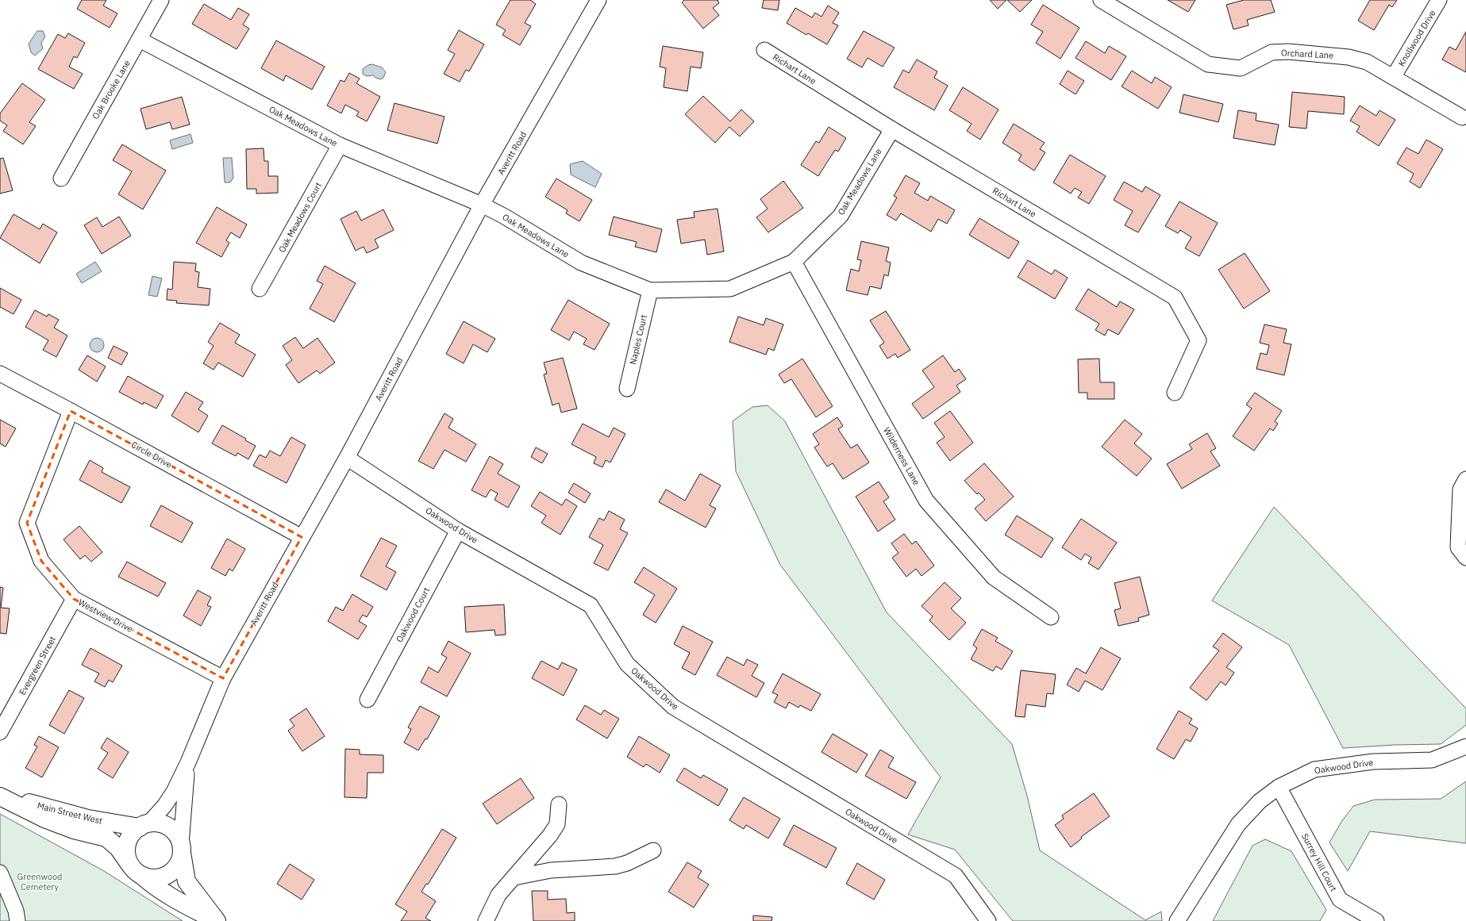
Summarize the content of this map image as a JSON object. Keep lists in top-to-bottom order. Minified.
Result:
{"streets":{"main road":["Main Street West"],"street":["Knollwood Drive","Orchard Lane","Richart Lane","Oak Brooke Lane","Oak Meadows Lane","Averitt Road","Oak Meadows Court","Naples Court","Circle Drive","Wilderness Lane","Oakwood Drive","Oakwood Court","Westview Drive","Evergreen Street","Surrey Hill Court"]},"crossings":[["Knollwood Drive","Orchard Lane"],["Richart Lane","Oak Meadows Lane"],["Oak Brooke Lane","Oak Meadows Lane"],["Oak Meadows Lane","Averitt Road"],["Oak Meadows Lane","Oak Meadows Court"],["Oak Meadows Lane","Naples Court"],["Oak Meadows Lane","Wilderness Lane"],["Averitt Road","Circle Drive"],["Averitt Road","Oakwood Drive"],["Averitt Road","Westview Drive"],["Averitt Road","Main Street West"],["Circle Drive","Westview Drive"],["Oakwood Drive","Oakwood Court"],["Oakwood Drive","Surrey Hill Court"],["Westview Drive","Evergreen Street"]],"parks":["Greenwood Cemetery"]}
